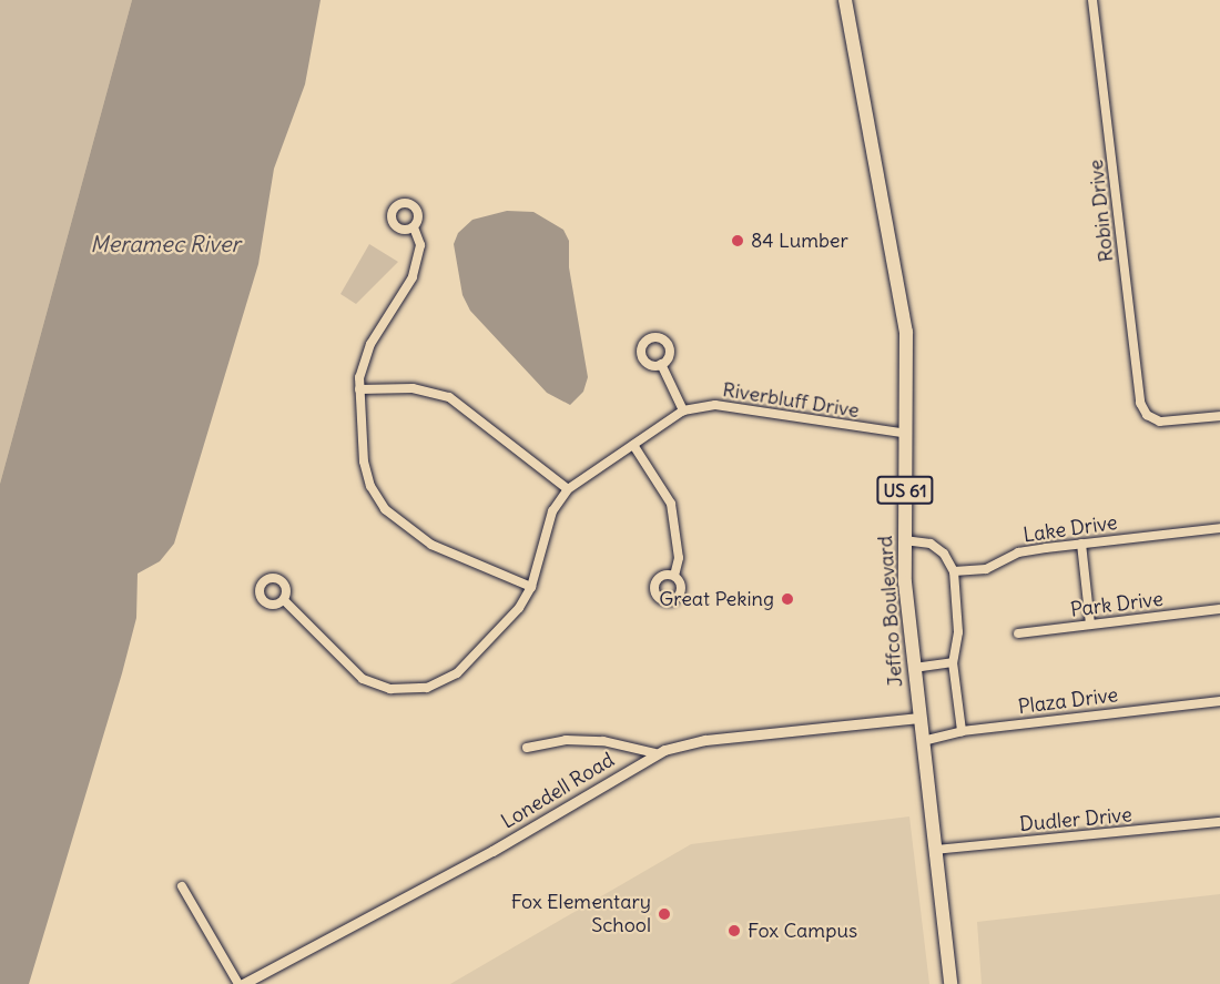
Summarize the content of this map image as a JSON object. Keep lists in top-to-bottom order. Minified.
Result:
{"streets":{"main road":["US 61","Jeffco Boulevard"],"street":["Robin Drive","Riverbluff Drive","Lake Drive","Park Drive","Plaza Drive","Lonedell Road","Dudler Drive"]},"crossings":[["Riverbluff Drive","Jeffco Boulevard"],["Jeffco Boulevard","Plaza Drive"],["Jeffco Boulevard","Lonedell Road"],["Jeffco Boulevard","Dudler Drive"]],"water":["Meramec River"],"places":["84 Lumber","Great Peking","Fox Elementary School","Fox Campus"]}
